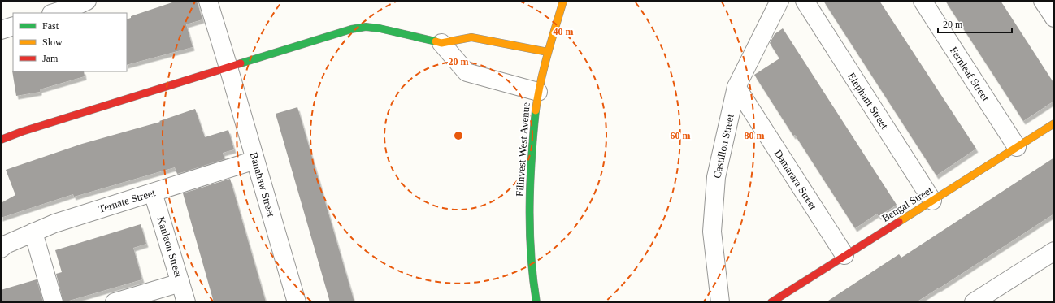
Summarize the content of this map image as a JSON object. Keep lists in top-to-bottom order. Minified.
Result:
{"streets":{"street":["Fernleaf Street","Elephant Street","Castillon Street","Filinvest West Avenue","Damarara Street","Banahaw Street","Ternate Street","Bengal Street","Kanlaon Street"]},"crossings":[["Fernleaf Street","Bengal Street"],["Elephant Street","Bengal Street"],["Castillon Street","Damarara Street"],["Damarara Street","Bengal Street"],["Banahaw Street","Ternate Street"],["Ternate Street","Kanlaon Street"]],"legend":["Fast","Slow","Jam"],"scale_bar":"20 m","rings":["40 m","20 m","60 m","80 m"]}
